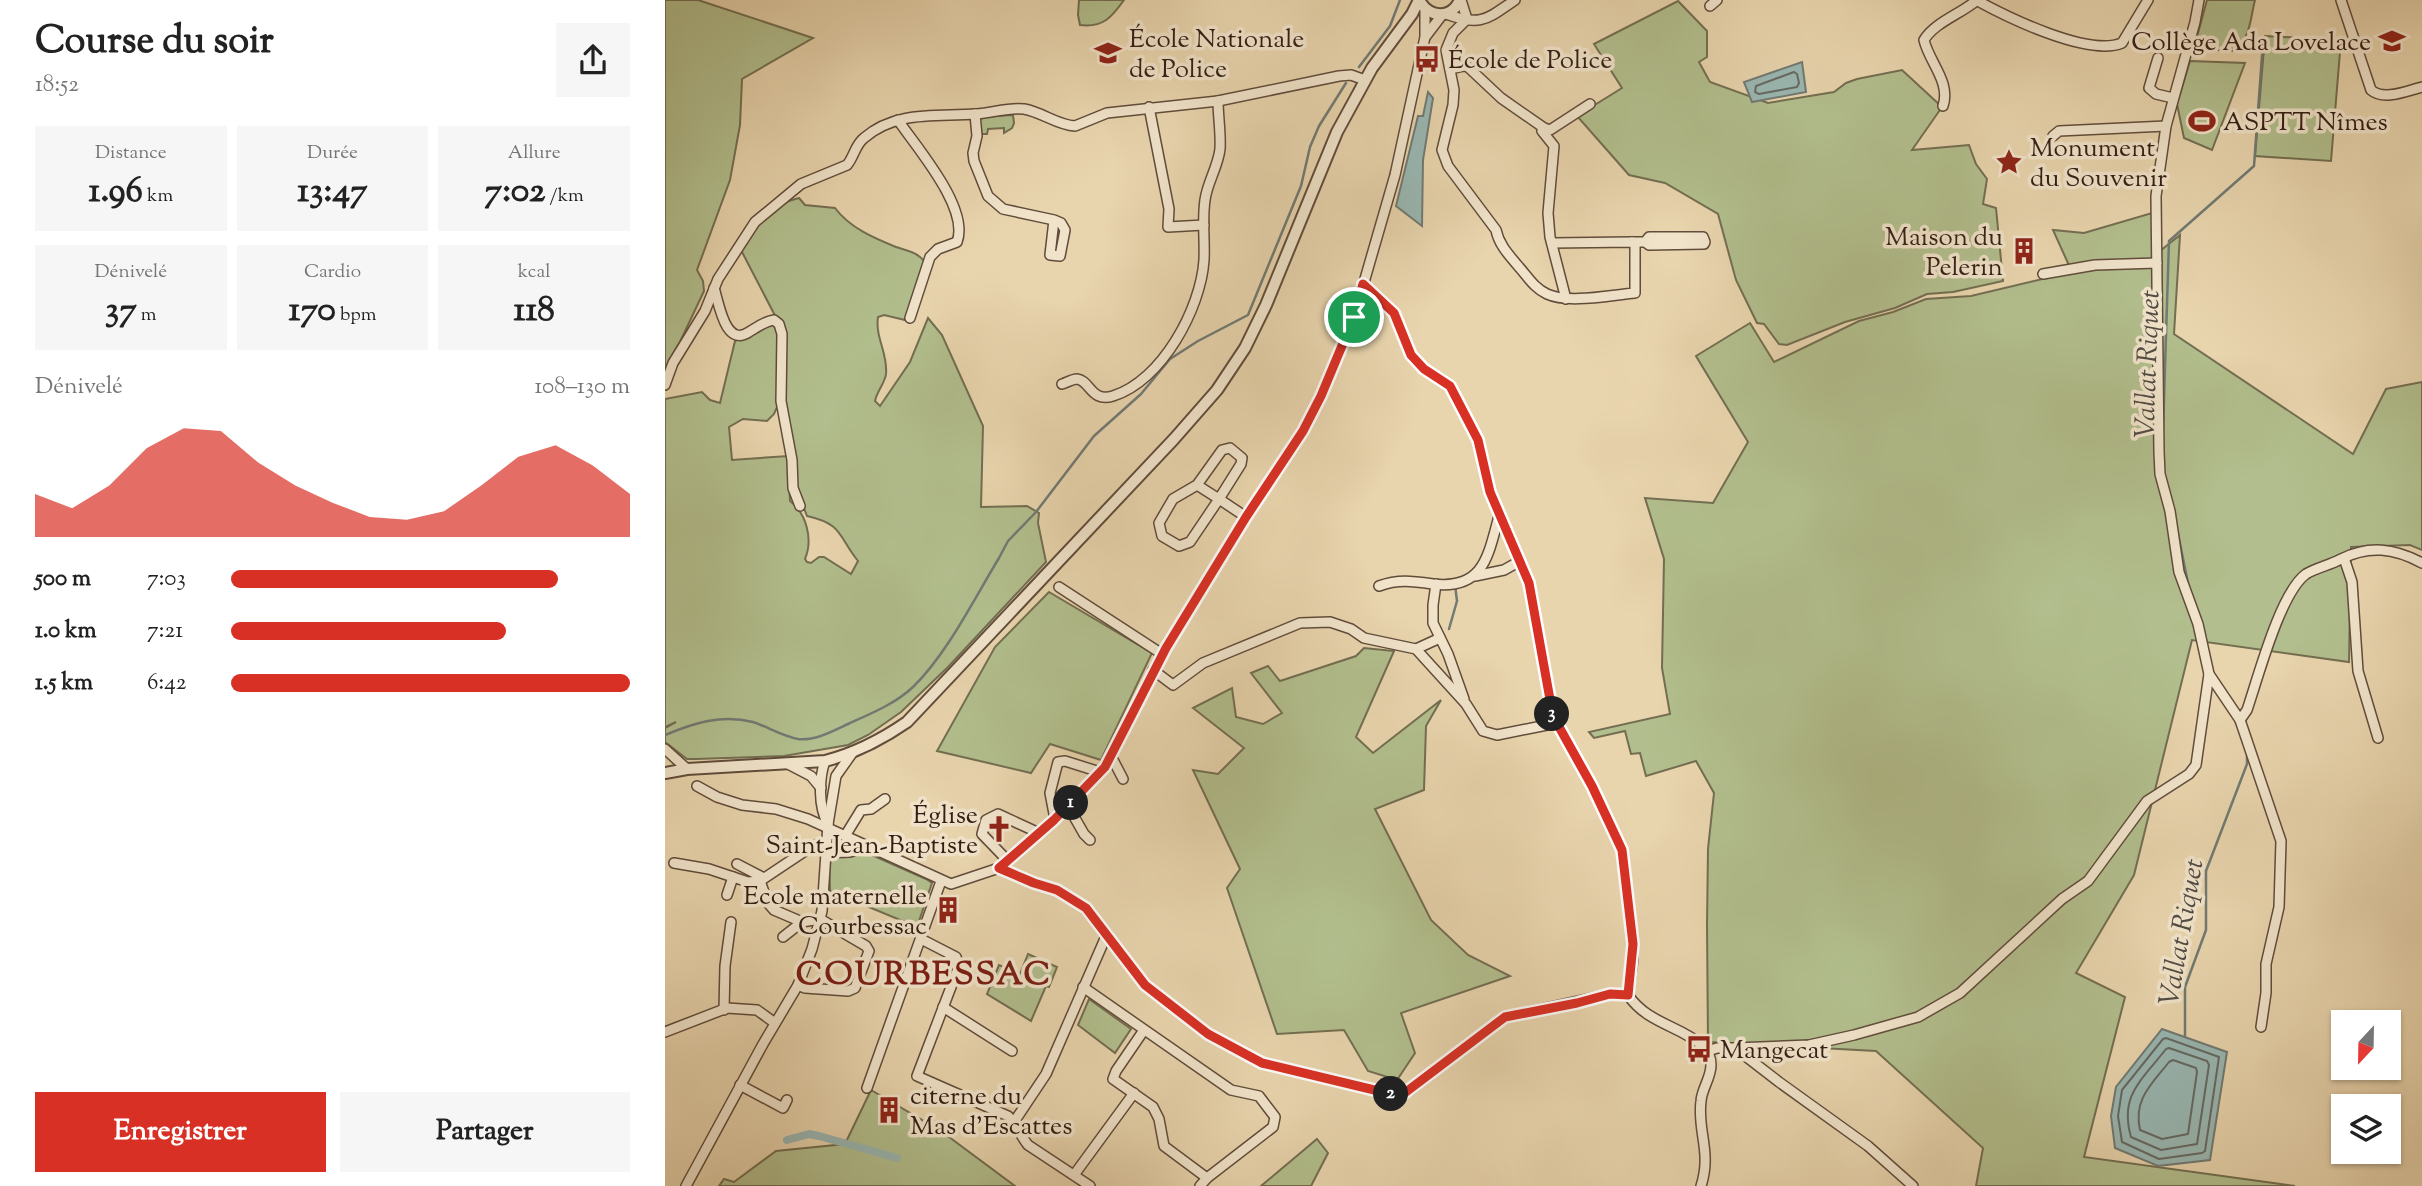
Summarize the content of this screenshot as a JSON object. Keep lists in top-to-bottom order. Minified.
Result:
{"districts":["COURBESSAC"],"water":["Vallat Riquet"],"places":{"school or university":["Collège Ada Lovelace","École Nationale de Police"],"bus stop":["École de Police","Mangecat"],"sports":["ASPTT Nîmes"],"place":["Monument du Souvenir"],"building":["Maison du Pelerin","Ecole maternelle Courbessac","citerne du Mas d'Escattes"],"church":["Église Saint-Jean-Baptiste"]},"north":"bottom","page":{"heading":["Course du soir","18:52"],"stats":[["Distance","1.96 km"],["Durée","13:47"],["Allure","7:02 /km"],["Dénivelé","37 m"],["Cardio","170 bpm"],["kcal","118"]],"chart":["Dénivelé","108–130 m"],"list":[{"name":"500 m","note":"7:03"},{"name":"1.0 km","note":"7:21"},{"name":"1.5 km","note":"6:42"}],"pins":["3","1","2"],"buttons":["Enregistrer","Partager"]}}
